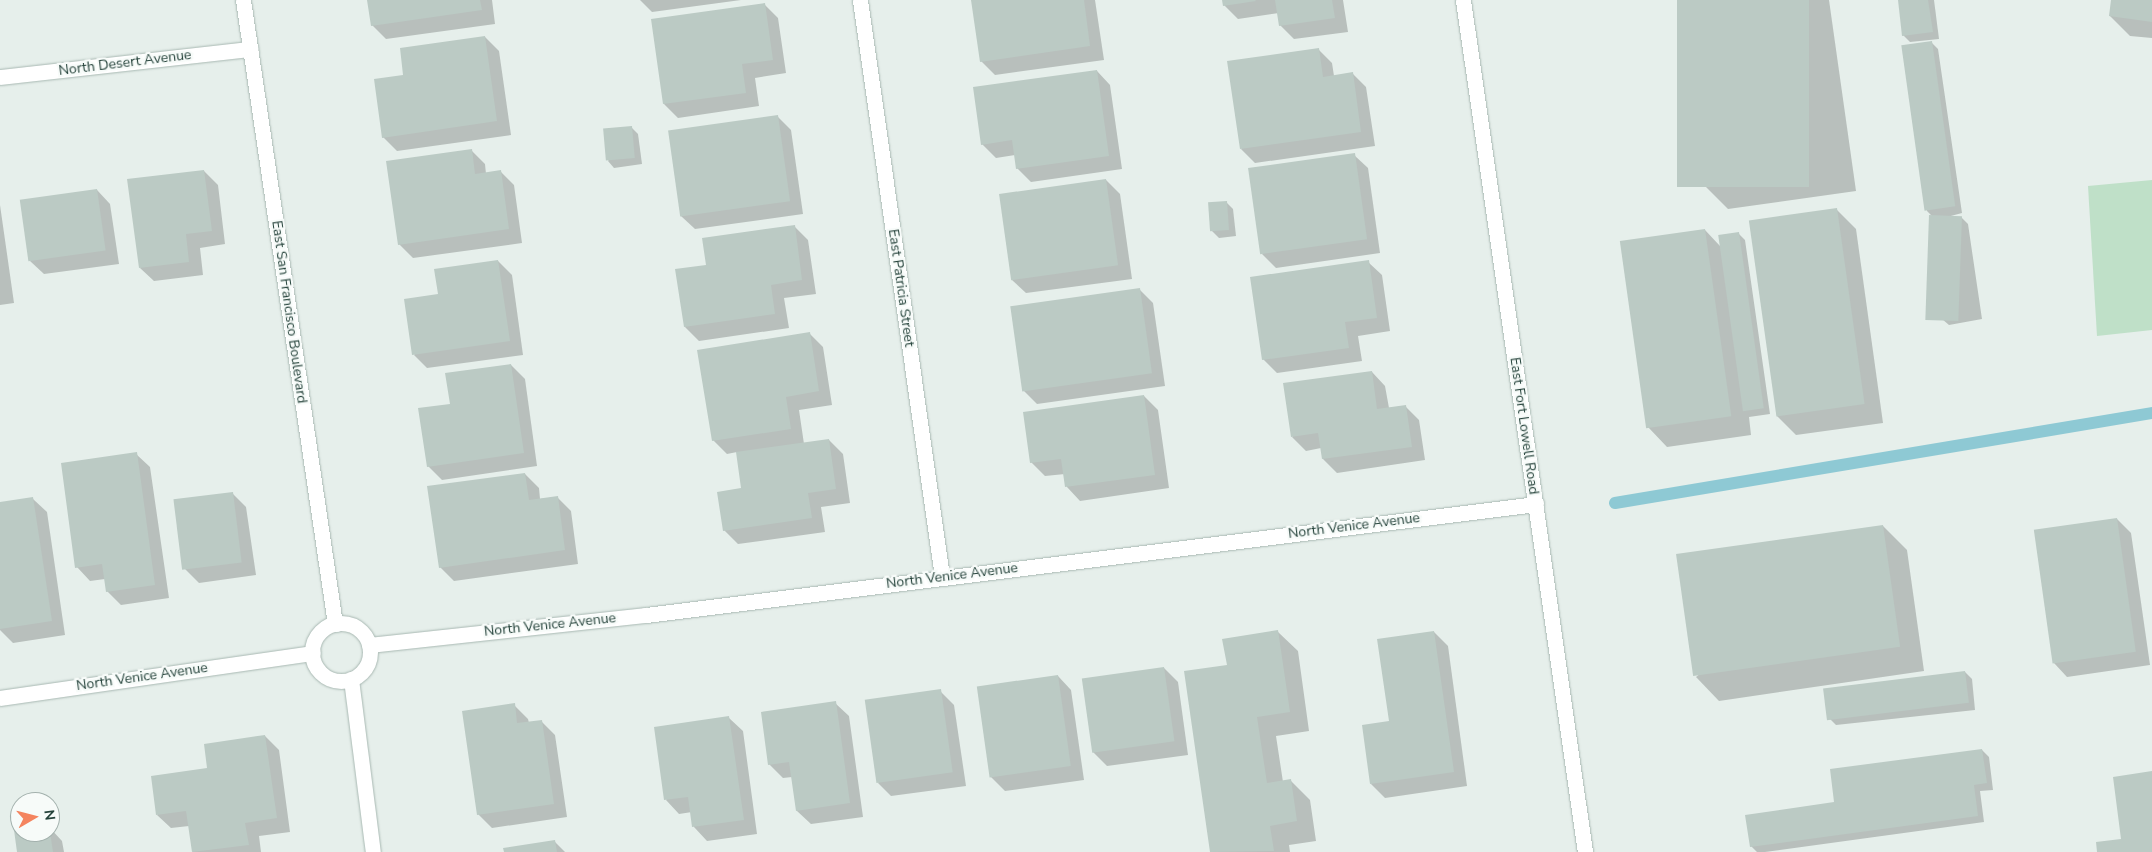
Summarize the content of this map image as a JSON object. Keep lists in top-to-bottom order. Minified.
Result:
{"streets":{"street":["North Desert Avenue","East Patricia Street","East San Francisco Boulevard","East Fort Lowell Road","North Venice Avenue"]},"crossings":[["North Desert Avenue","East San Francisco Boulevard"],["East Patricia Street","North Venice Avenue"],["East San Francisco Boulevard","North Venice Avenue"],["East Fort Lowell Road","North Venice Avenue"]],"north":"right"}
